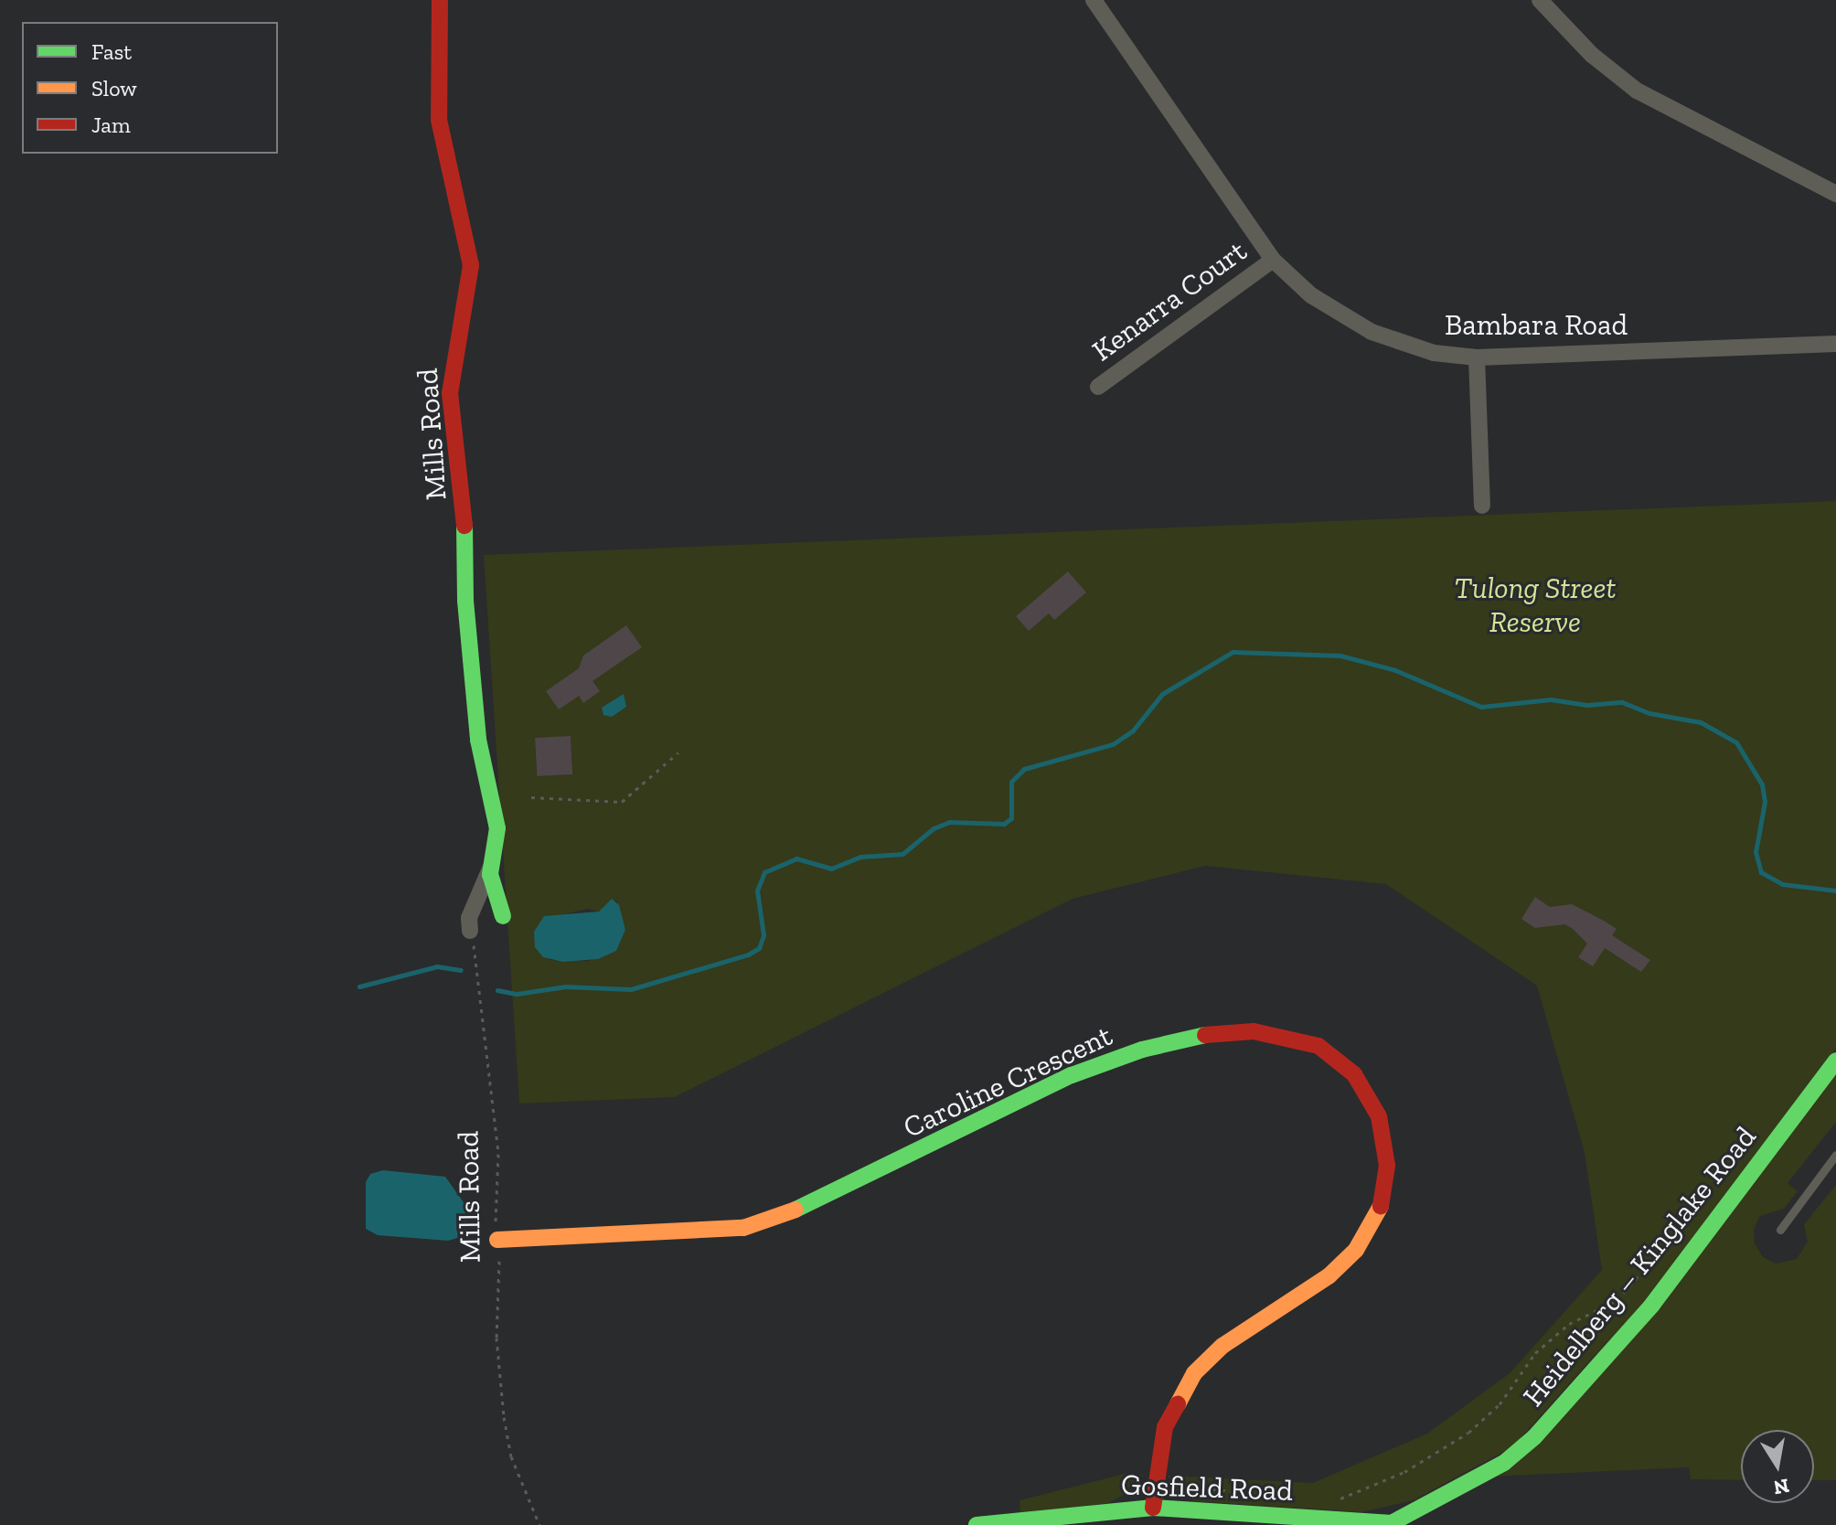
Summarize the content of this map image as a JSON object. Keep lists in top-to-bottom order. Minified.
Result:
{"streets":{"street":["Kenarra Court","Bambara Road","Mills Road","Caroline Crescent","Heidelberg – Kinglake Road","Gosfield Road"]},"crossings":[["Kenarra Court","Bambara Road"],["Mills Road","Caroline Crescent"],["Caroline Crescent","Gosfield Road"],["Heidelberg – Kinglake Road","Gosfield Road"]],"parks":["Tulong Street Reserve"],"legend":["Fast","Slow","Jam"],"north":"bottom"}
